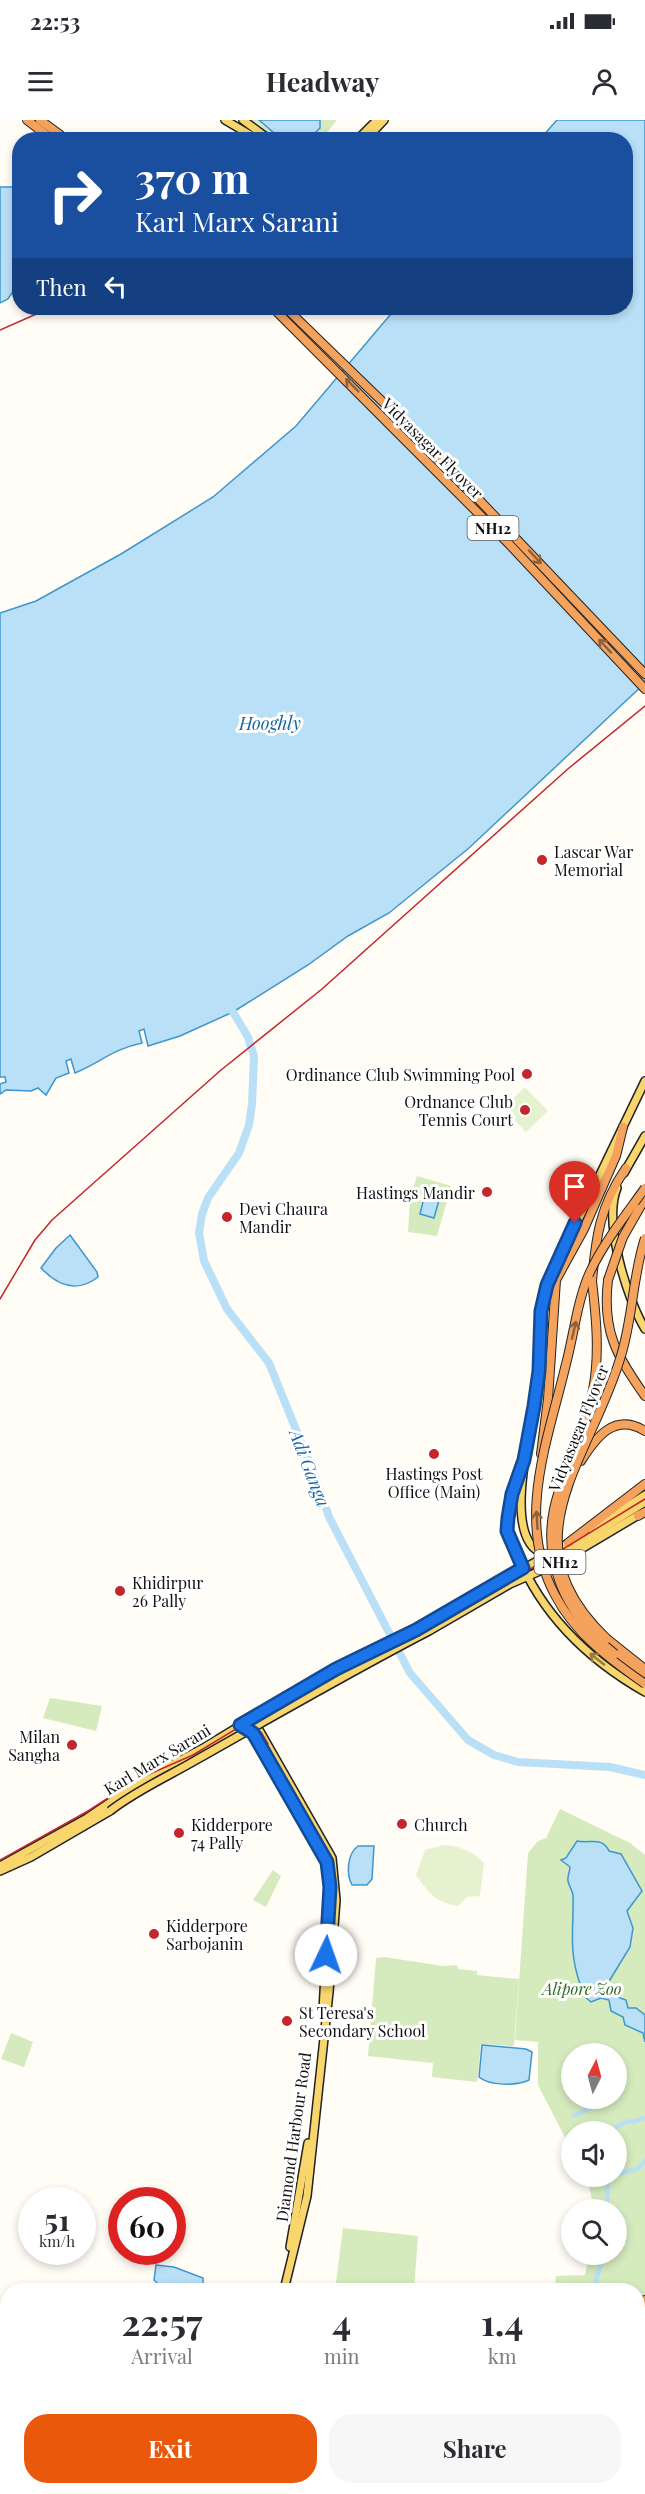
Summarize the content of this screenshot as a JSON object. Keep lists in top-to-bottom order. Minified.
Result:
{"streets":{"highway":["Vidyasagar Flyover","NH12"],"main road":["Karl Marx Sarani","Diamond Harbour Road"]},"crossings":[["Karl Marx Sarani","Diamond Harbour Road"]],"water":["Hooghly","Adi Ganga"],"parks":["Alipore Zoo"],"places":["Lascar War Memorial","Ordinance Club Swimming Pool","Ordnance Club Tennis Court","Hastings Mandir","Devi Chaura Mandir","Hastings Post Office (Main)","Khidirpur 26 Pally","Milan Sangha","Church","Kidderpore 74 Pally","Kidderpore Sarbojanin","St Teresa's Secondary School"],"north":"top","page":{"status":"22:53","header":"Headway","turn":["370 m","Karl Marx Sarani"],"then":"Then","speed":"51 km/h","limit":"60","eta":["22:57","Arrival","4","min","1.4","km"],"buttons":["Exit","Share"]}}
